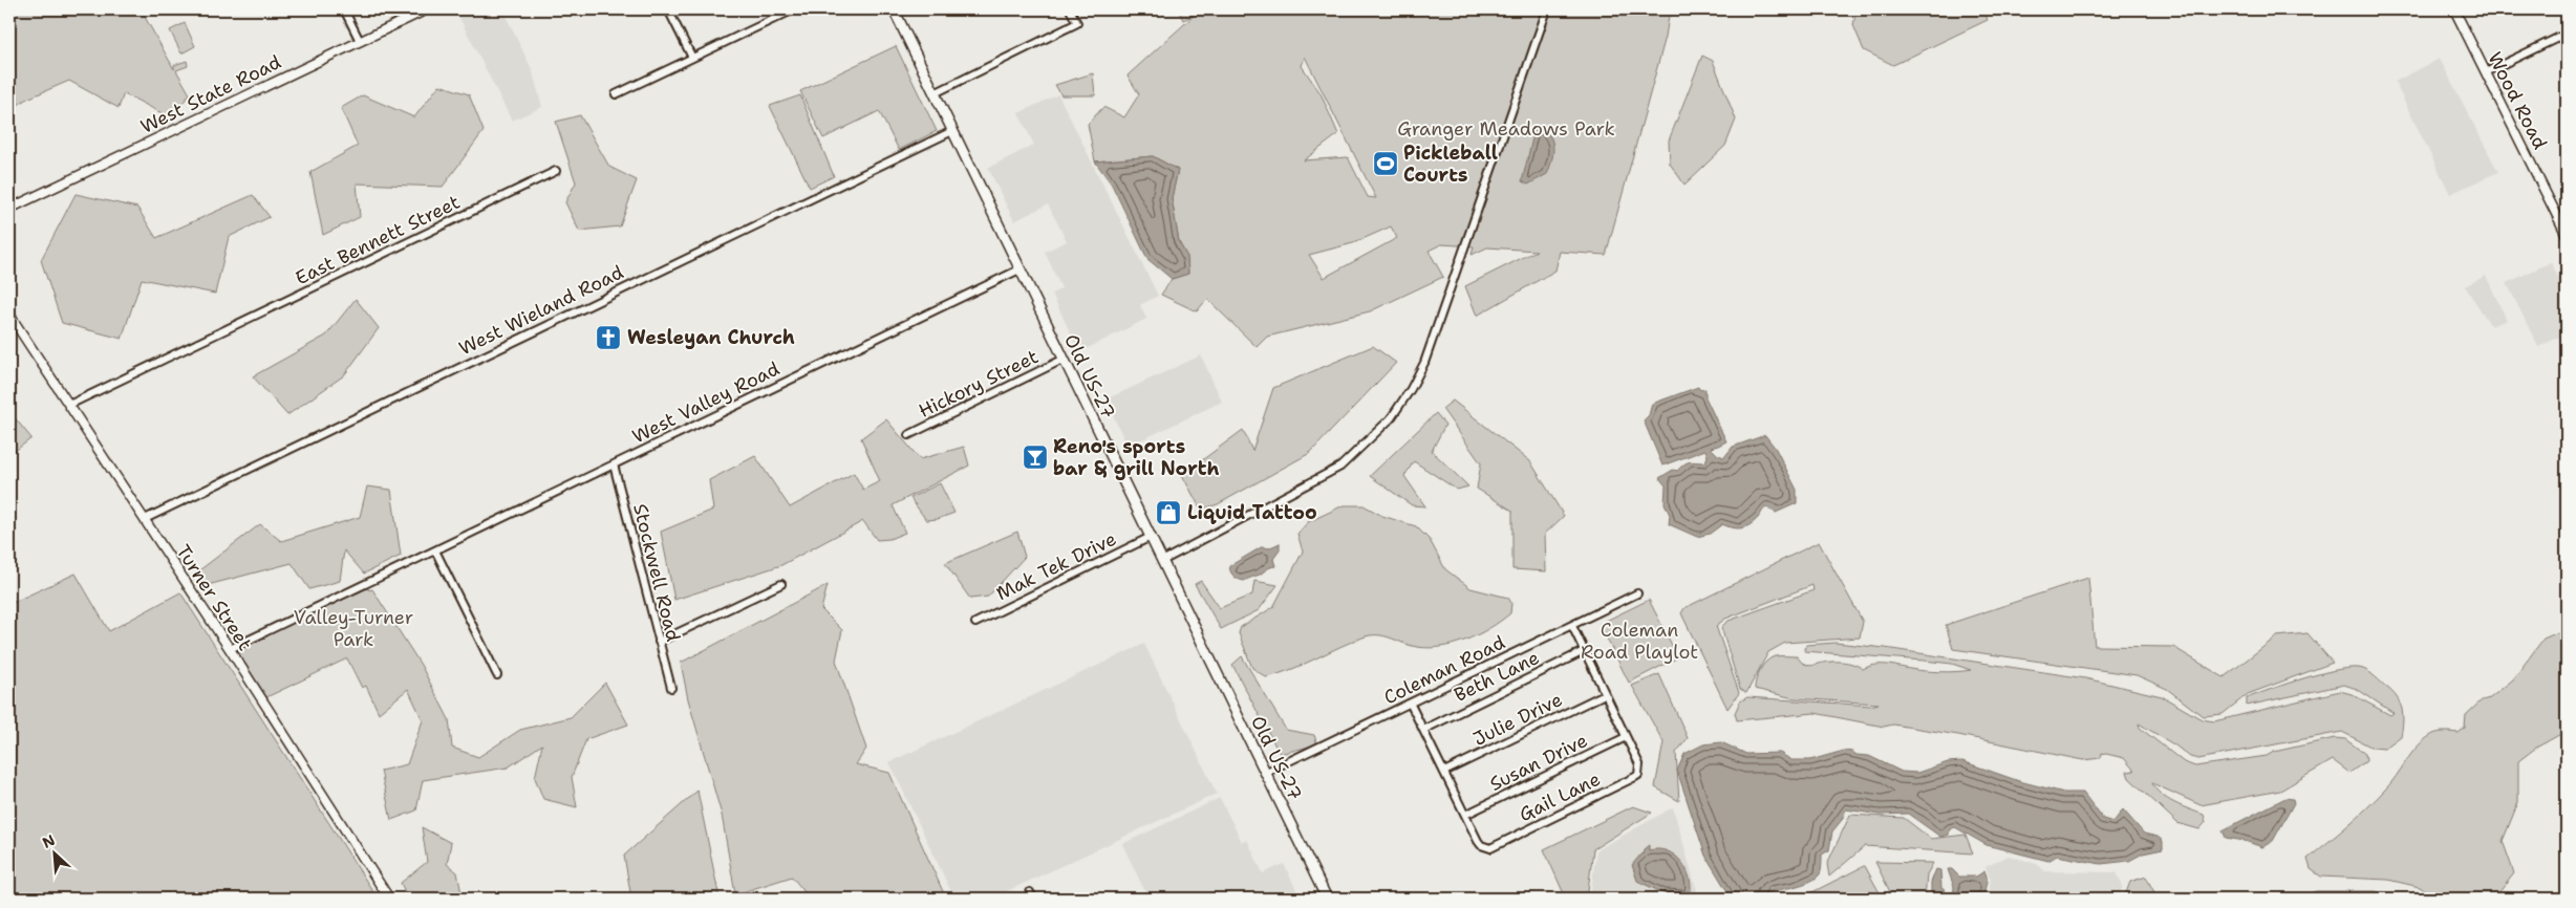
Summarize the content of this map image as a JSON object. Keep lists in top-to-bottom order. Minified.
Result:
{"streets":{"main road":["Old US-27"],"street":["West State Road","Wood Road","East Bennett Street","West Wieland Road","Hickory Street","West Valley Road","Mak Tek Drive","Stockwell Road","Turner Street","Coleman Road","Beth Lane","Julie Drive","Susan Drive","Gail Lane"]},"crossings":[["East Bennett Street","Turner Street"],["West Wieland Road","Old US-27"],["West Wieland Road","Turner Street"],["Old US-27","Hickory Street"],["Old US-27","West Valley Road"],["Old US-27","Mak Tek Drive"],["Old US-27","Coleman Road"],["West Valley Road","Stockwell Road"],["West Valley Road","Turner Street"],["Susan Drive","Gail Lane"]],"parks":["Granger Meadows Park","Valley-Turner Park","Coleman Road Playlot"],"places":{"sports":["Pickleball Courts"],"church":["Wesleyan Church"],"bar":["Reno's sports bar & grill North"],"shop":["Liquid Tattoo"]},"north":"top left"}
